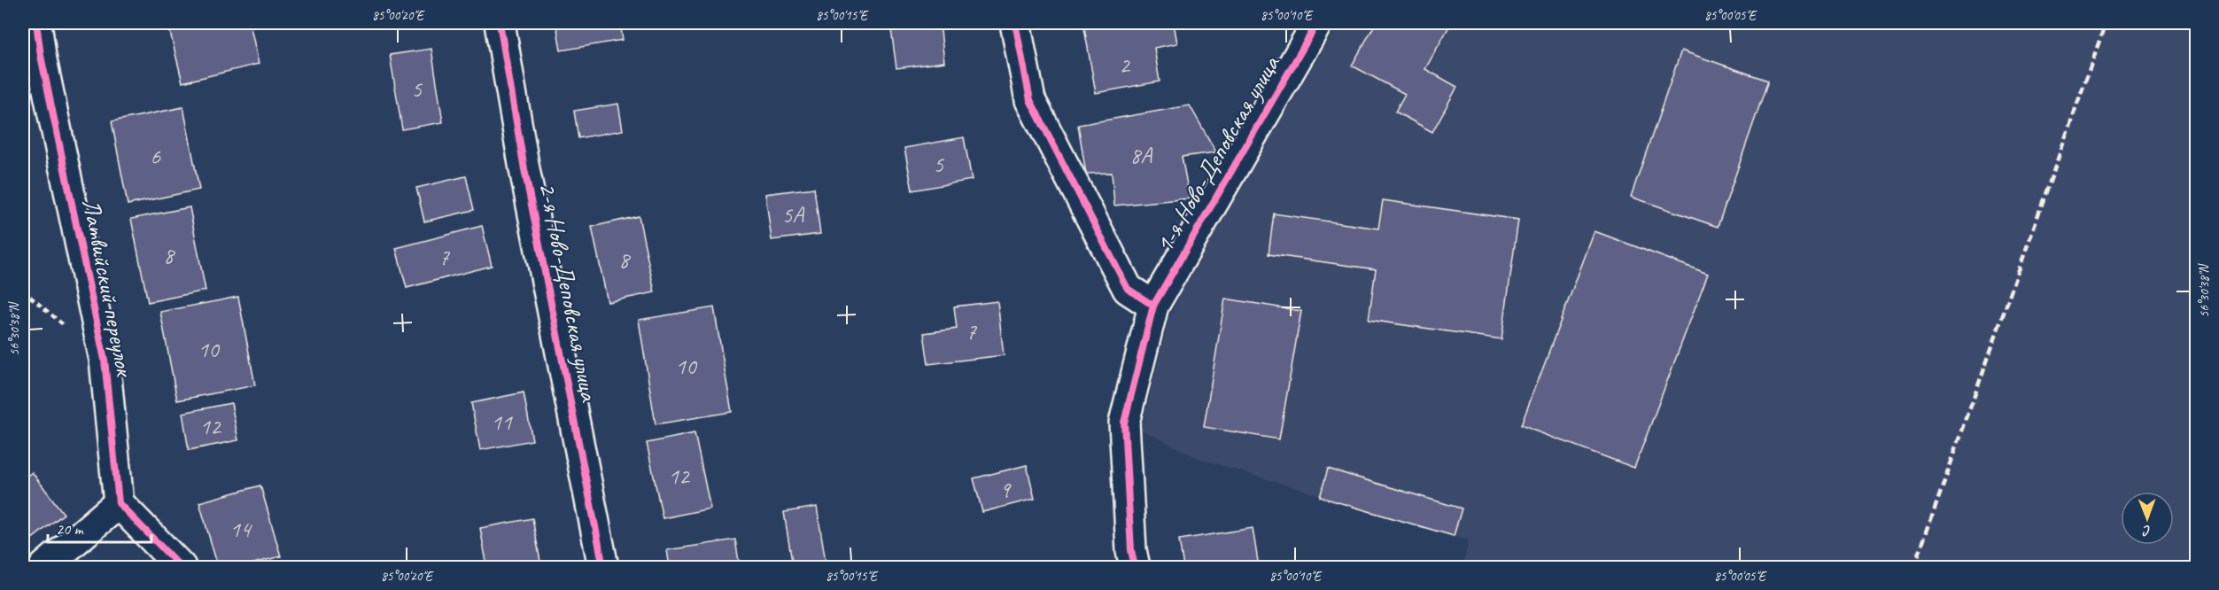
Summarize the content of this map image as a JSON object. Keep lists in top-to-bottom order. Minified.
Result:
{"streets":{"street":["1-я Ново-Деповская улица","Латвийский переулок","2-я Ново-Деповская улица"]},"house_numbers":["2","5","8А","6","5","5А","8","7","8","7","10","10","11","12","12","9","14"],"scale_bar":"20 m","north":"bottom","coordinates":["85°00'20\"E","85°00'15\"E","85°00'10\"E","85°00'05\"E","56°30'38\"N"]}
